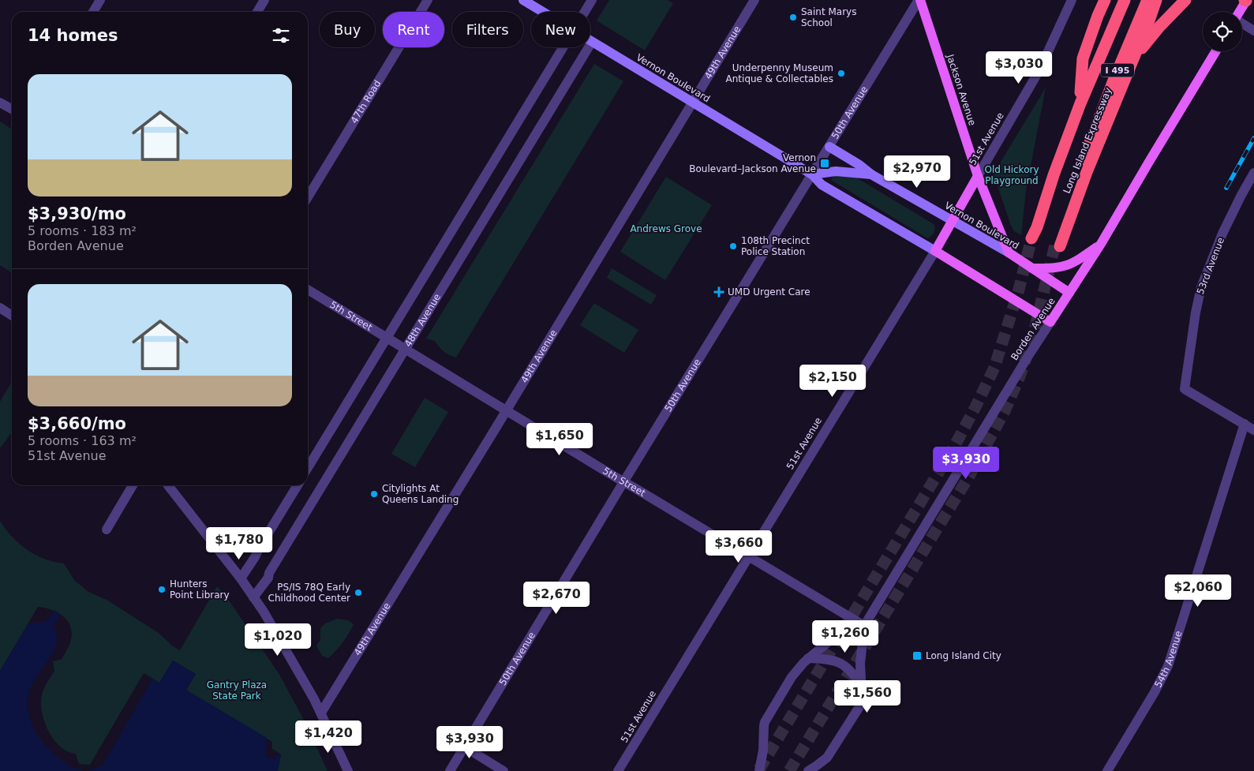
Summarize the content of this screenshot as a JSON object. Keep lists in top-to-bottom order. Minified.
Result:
{"streets":{"highway":["I 495","Long Island Expressway"],"main road":["Vernon Boulevard","Jackson Avenue","51st Avenue","Borden Avenue"],"street":["49th Avenue","47th Road","50th Avenue","53rd Avenue","5th Street","48th Avenue","54th Avenue"]},"crossings":[["49th Avenue","Vernon Boulevard"],["49th Avenue","5th Street"],["Vernon Boulevard","Jackson Avenue"],["Vernon Boulevard","50th Avenue"],["Vernon Boulevard","51st Avenue"],["Vernon Boulevard","48th Avenue"],["Vernon Boulevard","Borden Avenue"],["Jackson Avenue","50th Avenue"],["Jackson Avenue","51st Avenue"],["50th Avenue","5th Street"],["51st Avenue","5th Street"],["53rd Avenue","54th Avenue"],["5th Street","48th Avenue"],["5th Street","Borden Avenue"]],"parks":["Old Hickory Playground","Andrews Grove","Gantry Plaza State Park"],"places":{"other":["Saint Marys School","Underpenny Museum Antique & Collectables","108th Precinct Police Station","Citylights At Queens Landing","Hunters Point Library","PS/IS 78Q Early Childhood Center"],"transit":["Vernon Boulevard–Jackson Avenue","Long Island City"],"health":["UMD Urgent Care"]},"page":{"chip":["Buy","Rent","Filters","New"],"heading":"14 homes","price":["$3,030","$2,970","$2,150","$1,650","$3,930","$1,780","$3,660","$2,060","$2,670","$1,260","$1,020","$1,560","$1,420","$3,930"],"list":[{"name":"$3,930/mo","note":"5 rooms · 183 m² · Borden Avenue"},{"name":"$3,660/mo","note":"5 rooms · 163 m² · 51st Avenue"}]}}
